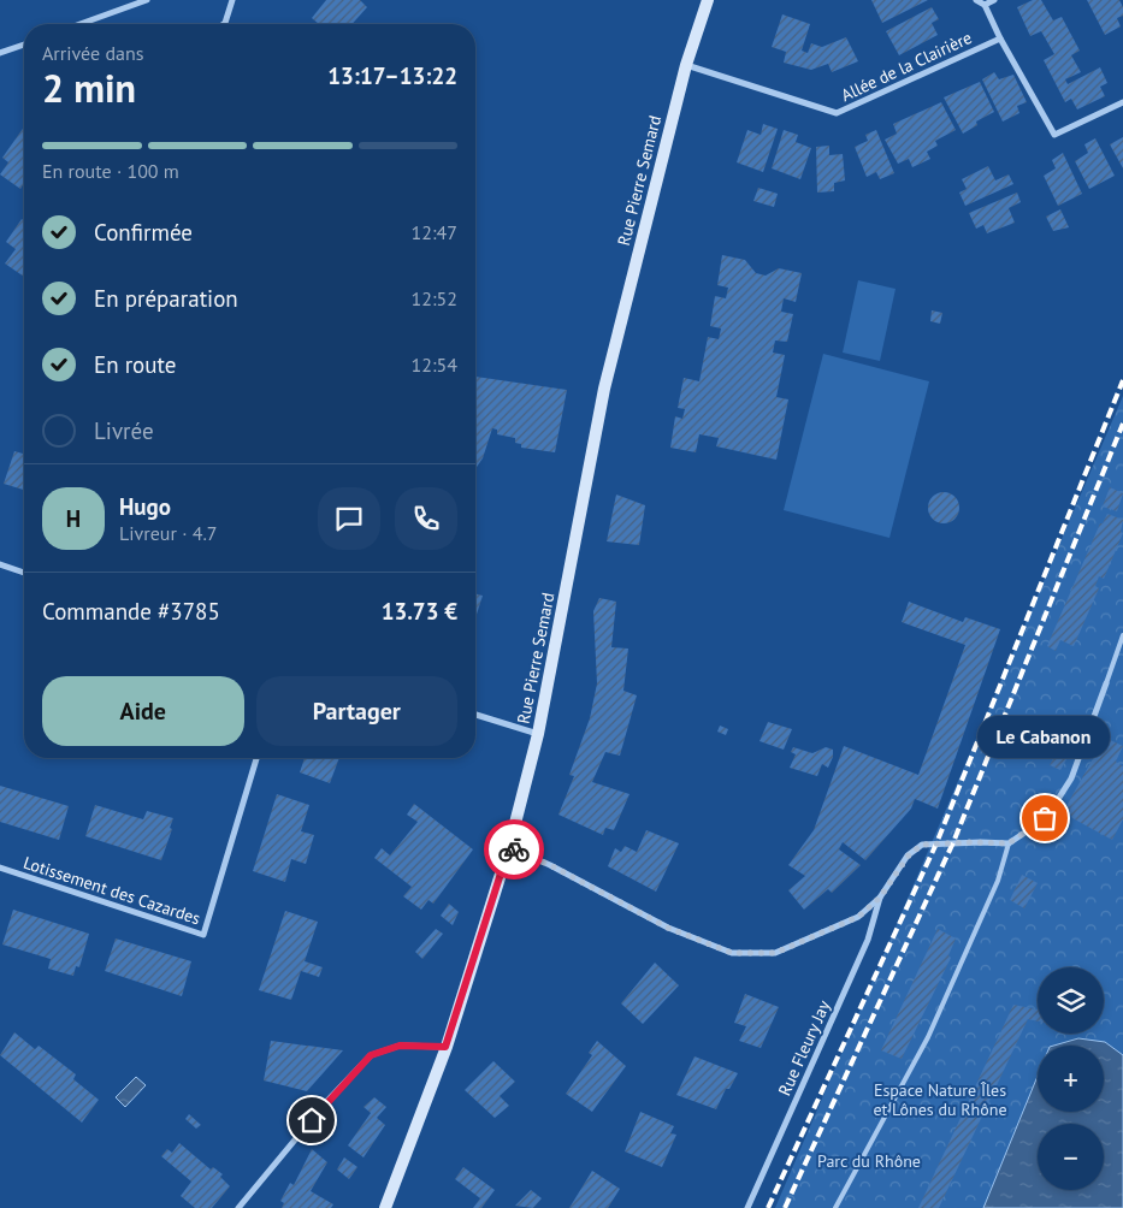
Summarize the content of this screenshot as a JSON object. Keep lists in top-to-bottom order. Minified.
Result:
{"streets":{"main road":["Rue Pierre Semard"],"street":["Allée de la Clairière","Lotissement des Cazardes","Rue Fleury Jay"]},"crossings":[["Allée de la Clairière","Rue Pierre Semard"]],"parks":["Espace Nature Îles et Lônes du Rhône","Parc du Rhône"],"places":["Le Cabanon"],"page":{"heading":["2 min","Arrivée dans","13:17–13:22"],"panel":["Hugo","Livreur · 4.7","Commande #3785","13.73 €"],"bar":"En route · 100 m","list":[["Confirmée","12:47"],["En préparation","12:52"],["En route","12:54"],"Livrée"],"round":"H","buttons":["Aide","Partager"],"bubble":"Le Cabanon","map_buttons":["+","−"]}}
